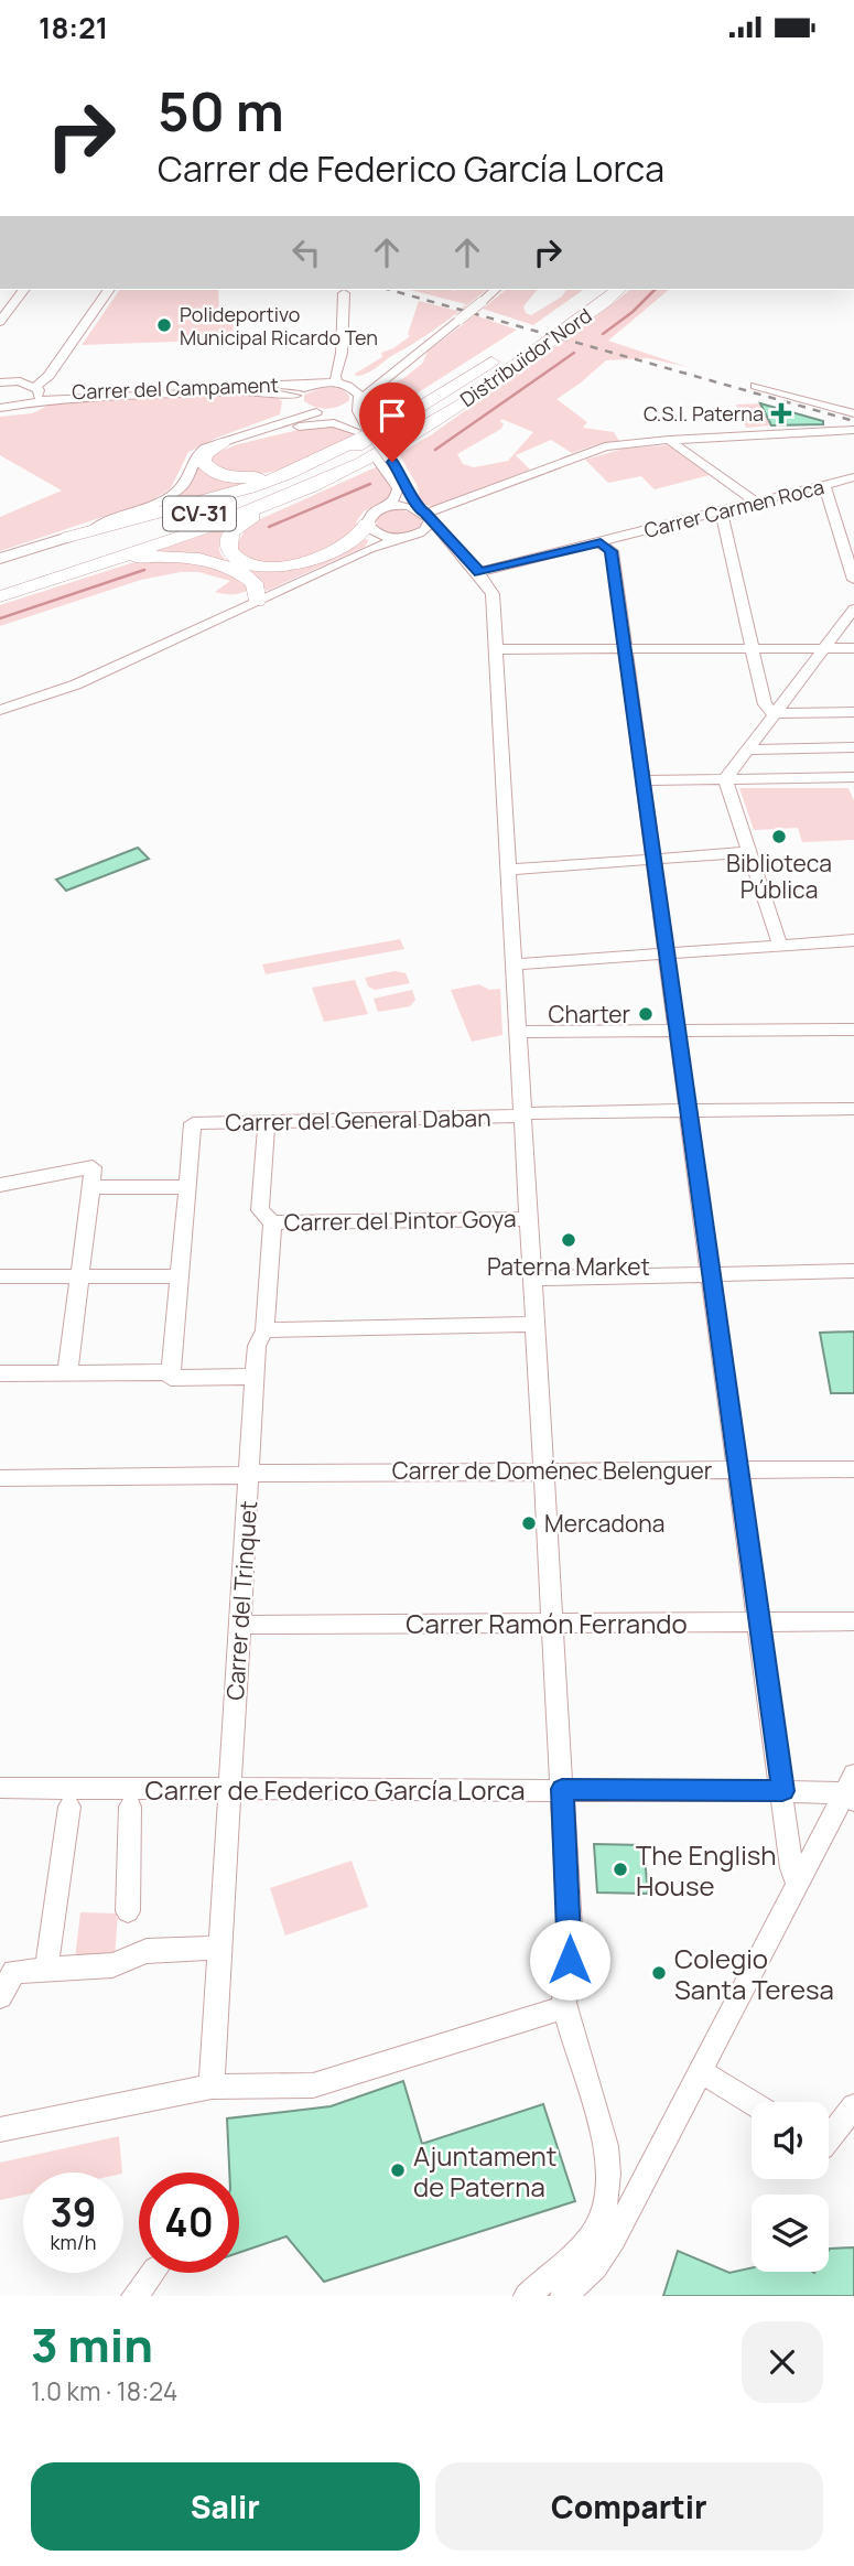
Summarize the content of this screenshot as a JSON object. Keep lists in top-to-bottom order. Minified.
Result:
{"streets":{"highway":["Distribuïdor Nord","CV-31"],"street":["Carrer del Campament","Carrer Carmen Roca","Carrer del General Daban","Carrer del Pintor Goya","Carrer de Doménec Belenguer","Carrer del Trinquet","Carrer Ramón Ferrando","Carrer de Federico García Lorca"]},"crossings":[["Carrer del General Daban","Carrer del Trinquet"],["Carrer del Pintor Goya","Carrer del Trinquet"],["Carrer de Doménec Belenguer","Carrer del Trinquet"],["Carrer del Trinquet","Carrer Ramón Ferrando"],["Carrer del Trinquet","Carrer de Federico García Lorca"]],"places":{"other":["Polideportivo Municipal Ricardo Ten","Biblioteca Pública","Charter","Paterna Market","Mercadona","The English House","Colegio Santa Teresa","Ajuntament de Paterna"],"health":["C.S.I. Paterna"]},"page":{"status":"18:21","turn":["50 m","Carrer de Federico García Lorca"],"speed":"39 km/h","limit":"40","heading":["3 min","1.0 km · 18:24"],"buttons":["Salir","Compartir"]}}
